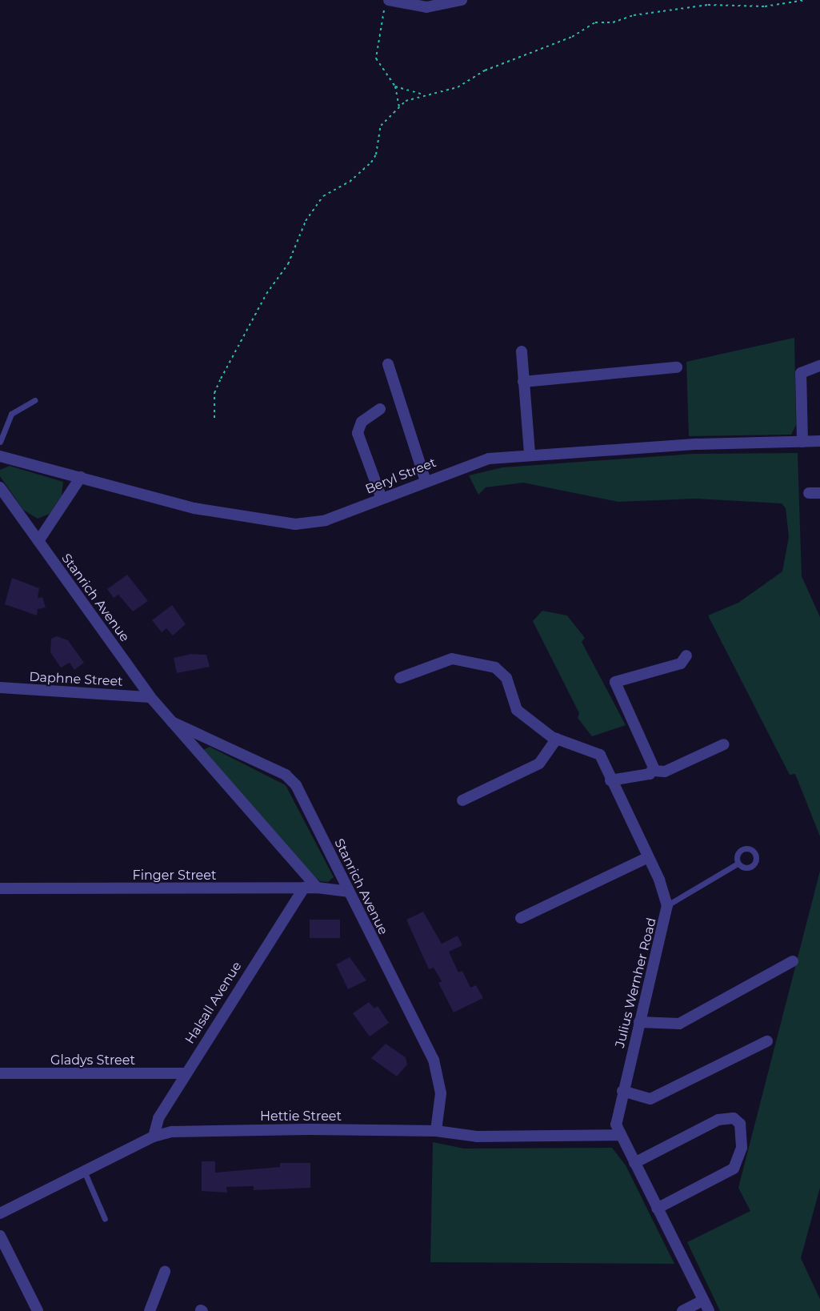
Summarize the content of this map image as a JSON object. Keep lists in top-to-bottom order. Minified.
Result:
{"streets":{"street":["Beryl Street","Stanrich Avenue","Daphne Street","Finger Street","Julius Wernher Road","Halsall Avenue","Gladys Street","Hettie Street"]},"crossings":[["Stanrich Avenue","Daphne Street"],["Stanrich Avenue","Finger Street"],["Stanrich Avenue","Hettie Street"],["Finger Street","Halsall Avenue"],["Julius Wernher Road","Hettie Street"],["Halsall Avenue","Gladys Street"],["Halsall Avenue","Hettie Street"]]}
